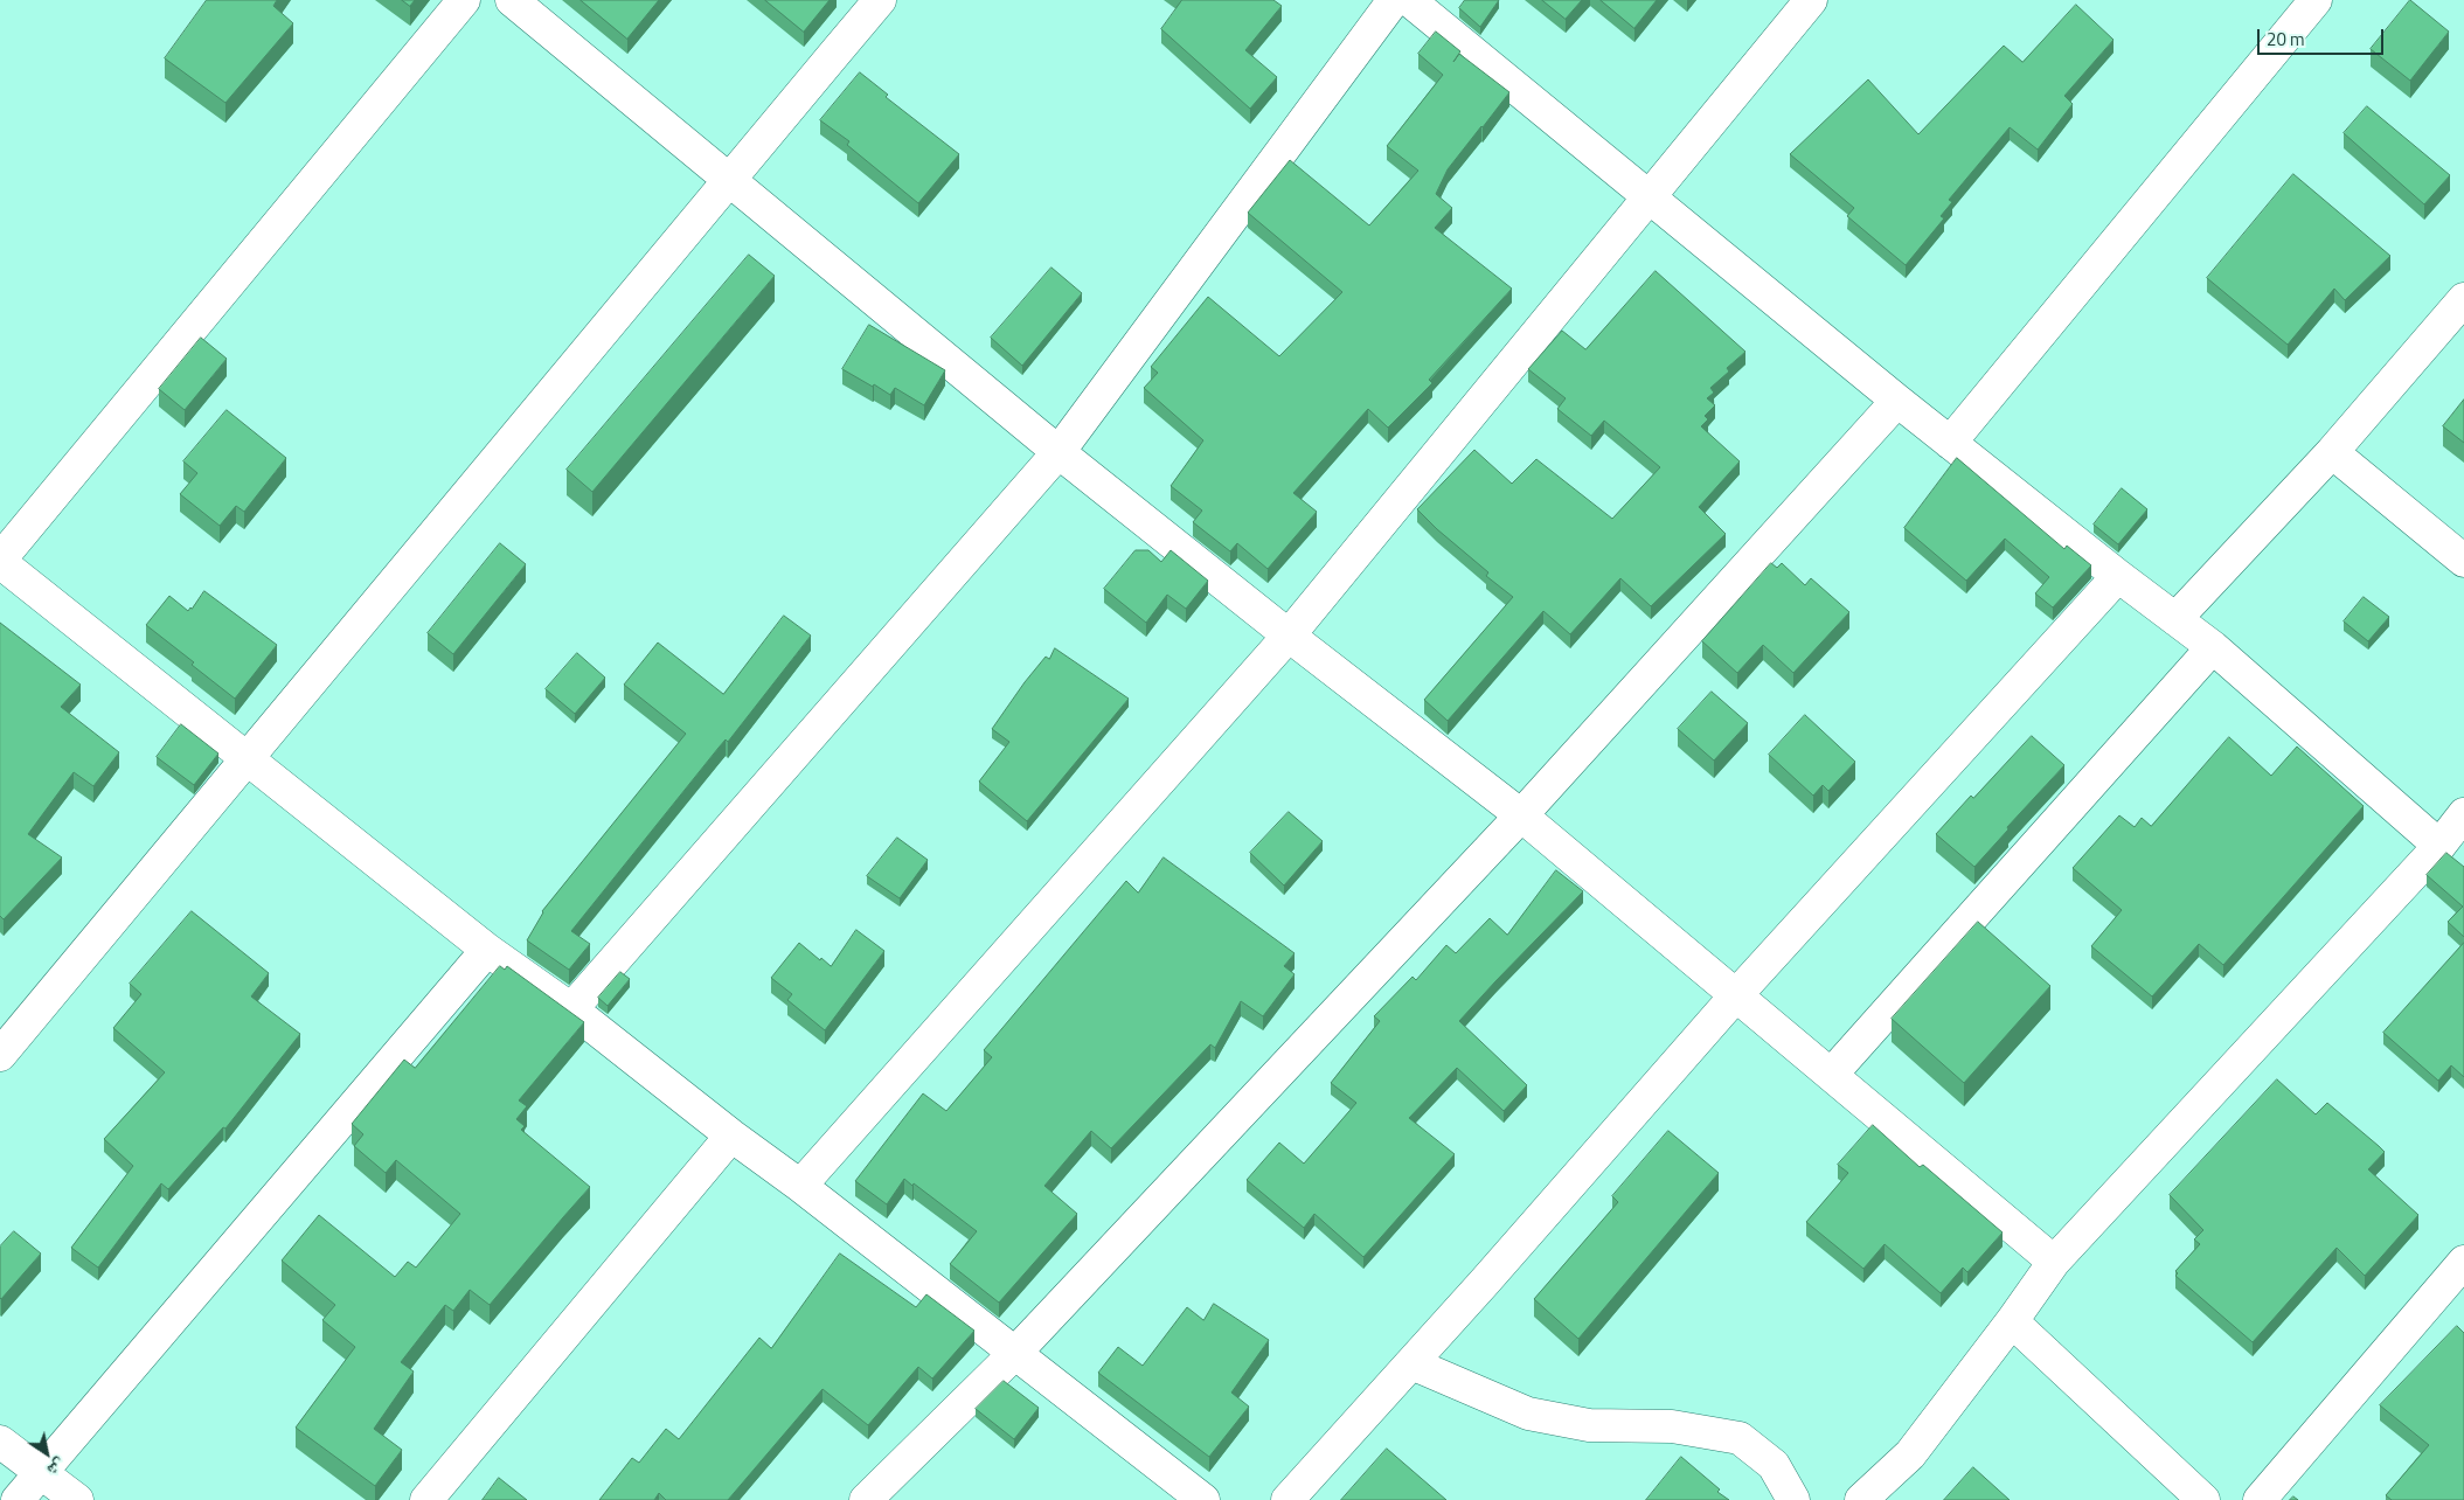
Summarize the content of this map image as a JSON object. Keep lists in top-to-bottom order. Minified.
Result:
{"scale_bar":"20 m","north":"bottom right"}
